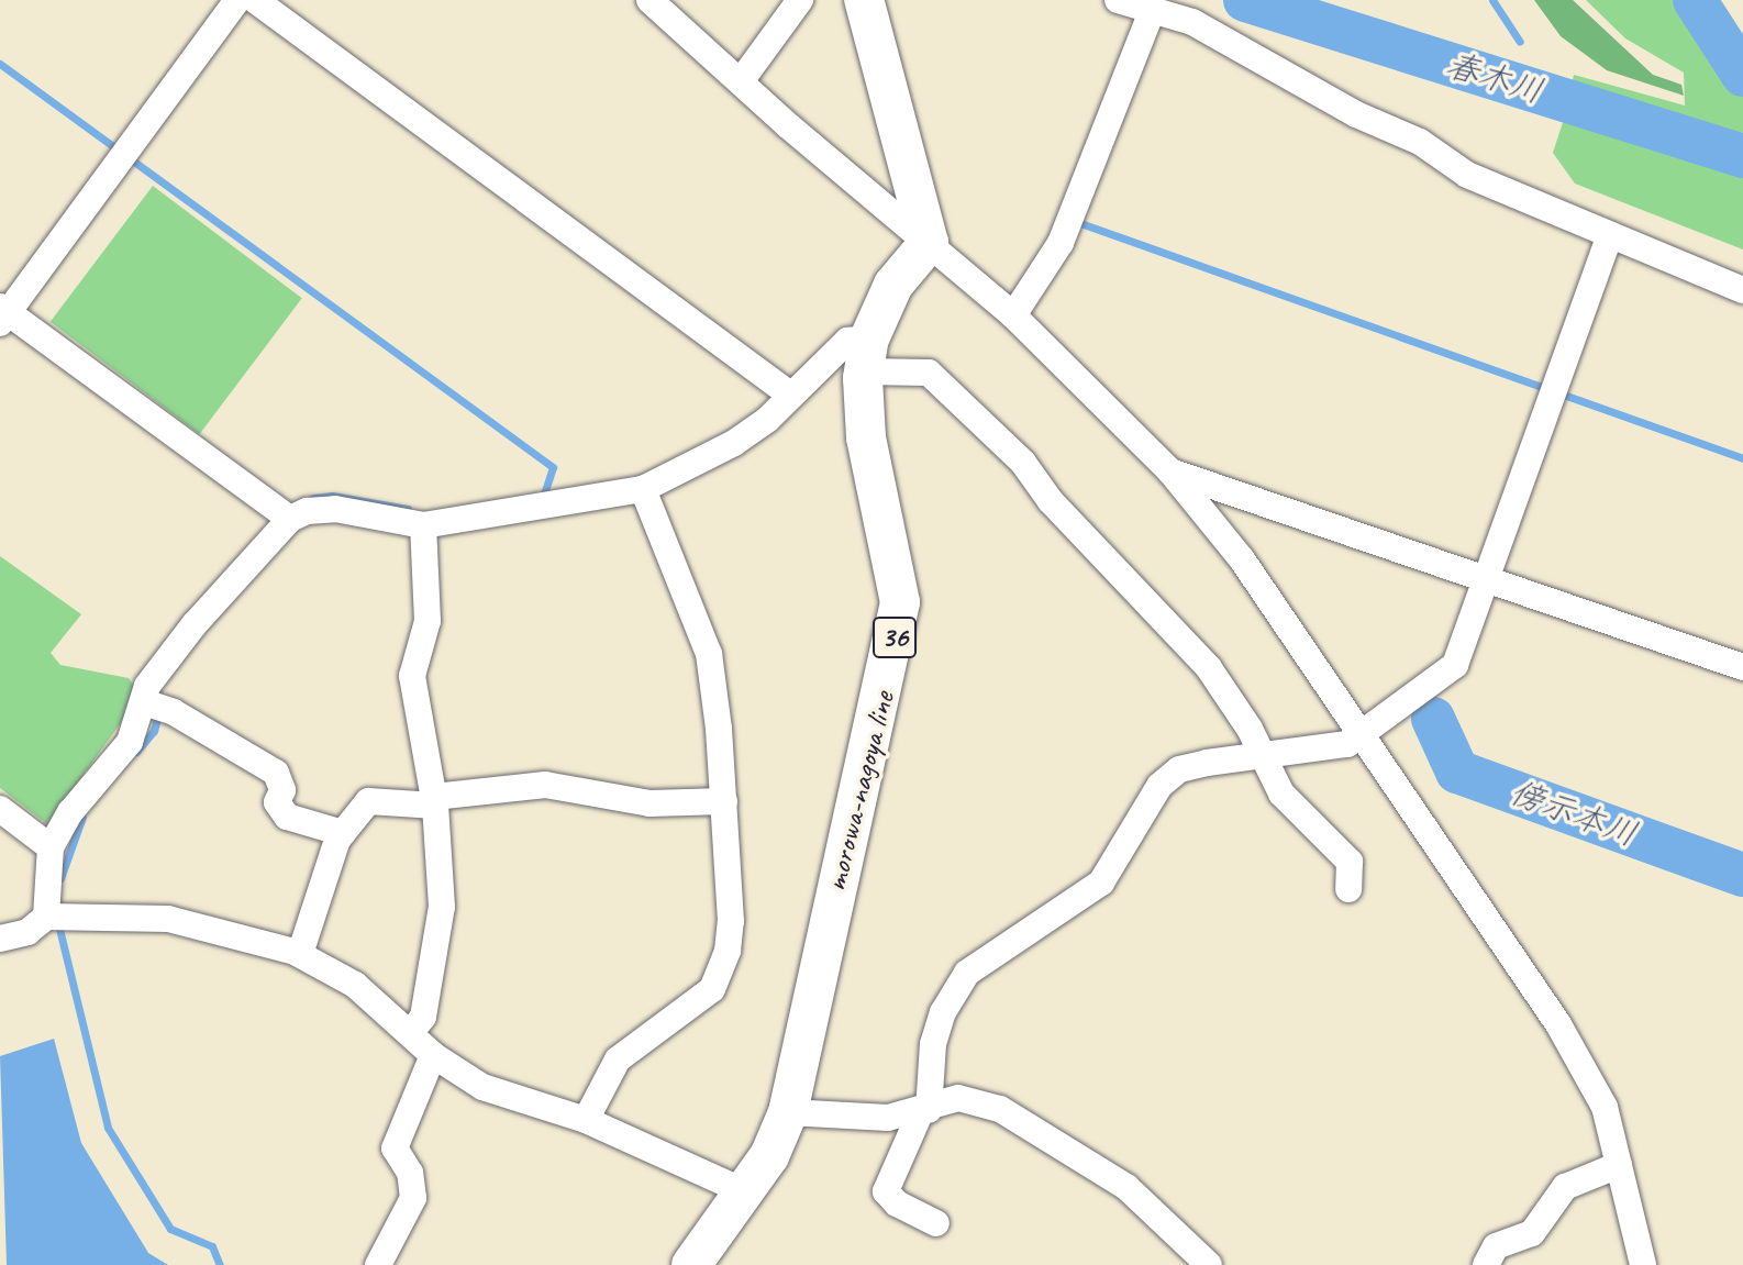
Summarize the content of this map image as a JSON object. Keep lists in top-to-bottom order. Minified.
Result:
{"streets":{"main road":["36","morowa-nagoya line"]},"water":["春木川","傍示本川"]}
